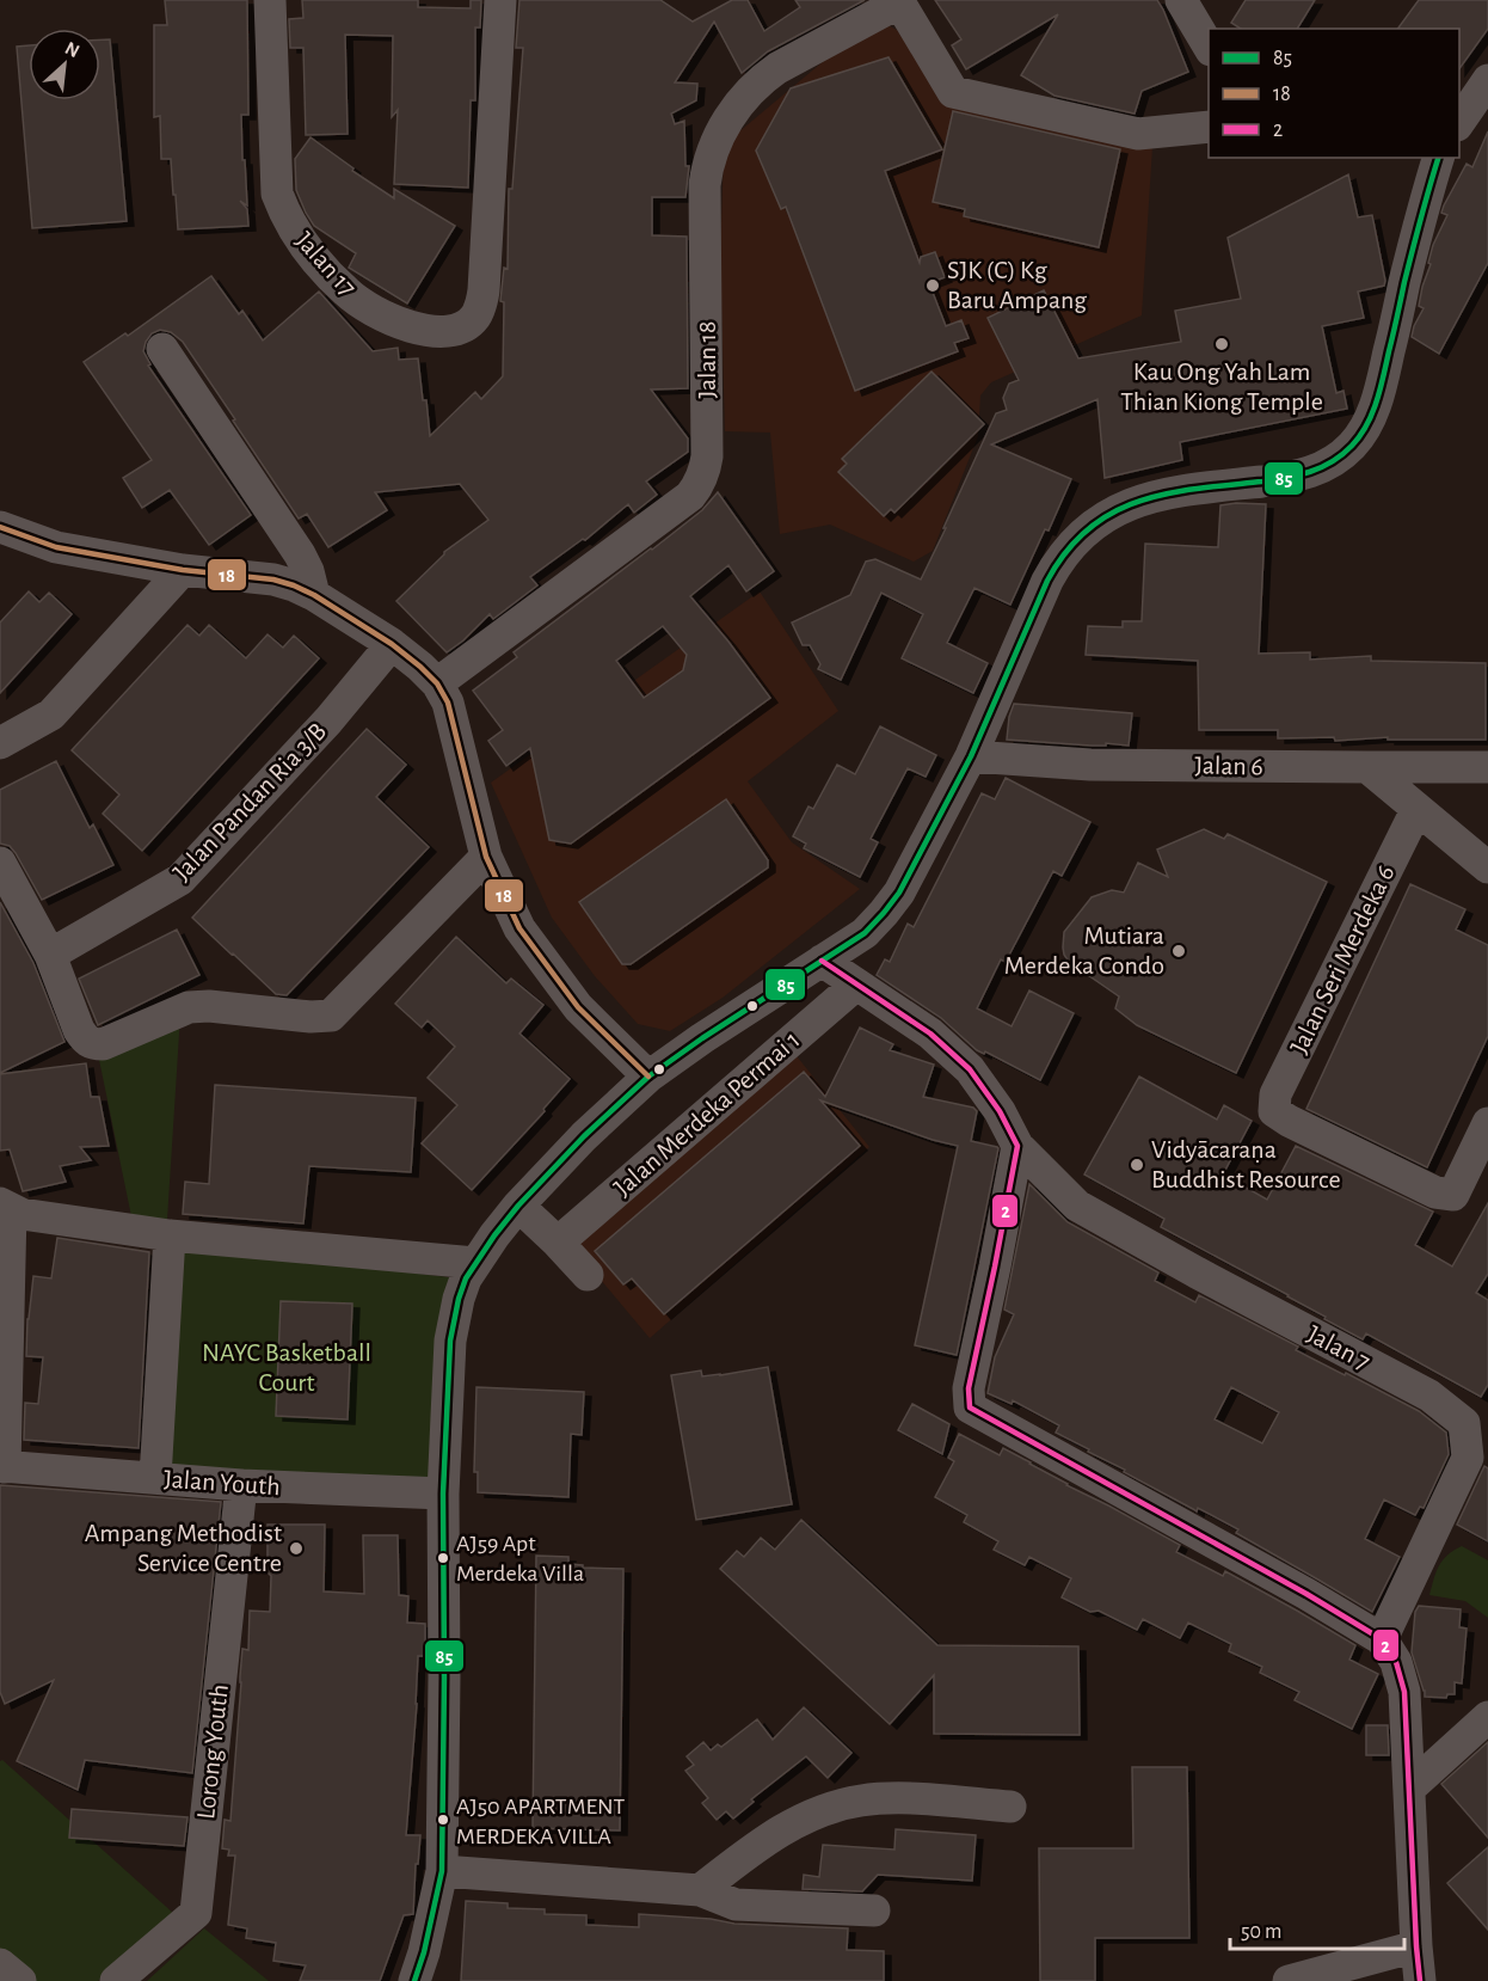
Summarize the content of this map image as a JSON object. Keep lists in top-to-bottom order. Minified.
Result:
{"streets":{"street":["Jalan 17","Jalan 18","Jalan 6","Jalan Pandan Ria 3/B","Jalan Seri Merdeka 6","Jalan Merdeka Permai 1","Jalan 7","Jalan Youth","Lorong Youth"]},"crossings":[["Jalan Merdeka Permai 1","Jalan 7"],["Jalan Youth","Lorong Youth"]],"parks":["NAYC Basketball Court"],"places":["SJK (C) Kg Baru Ampang","Kau Ong Yah Lam Thian Kiong Temple","Mutiara Merdeka Condo","Vidyācaraṇa Buddhist Resource","Ampang Methodist Service Centre","AJ59 Apt Merdeka Villa","AJ50 APARTMENT MERDEKA VILLA"],"lines":["transit line 85","transit line 18","transit line 2"],"legend":["85","18","2"],"scale_bar":"50 m","north":"top right"}
